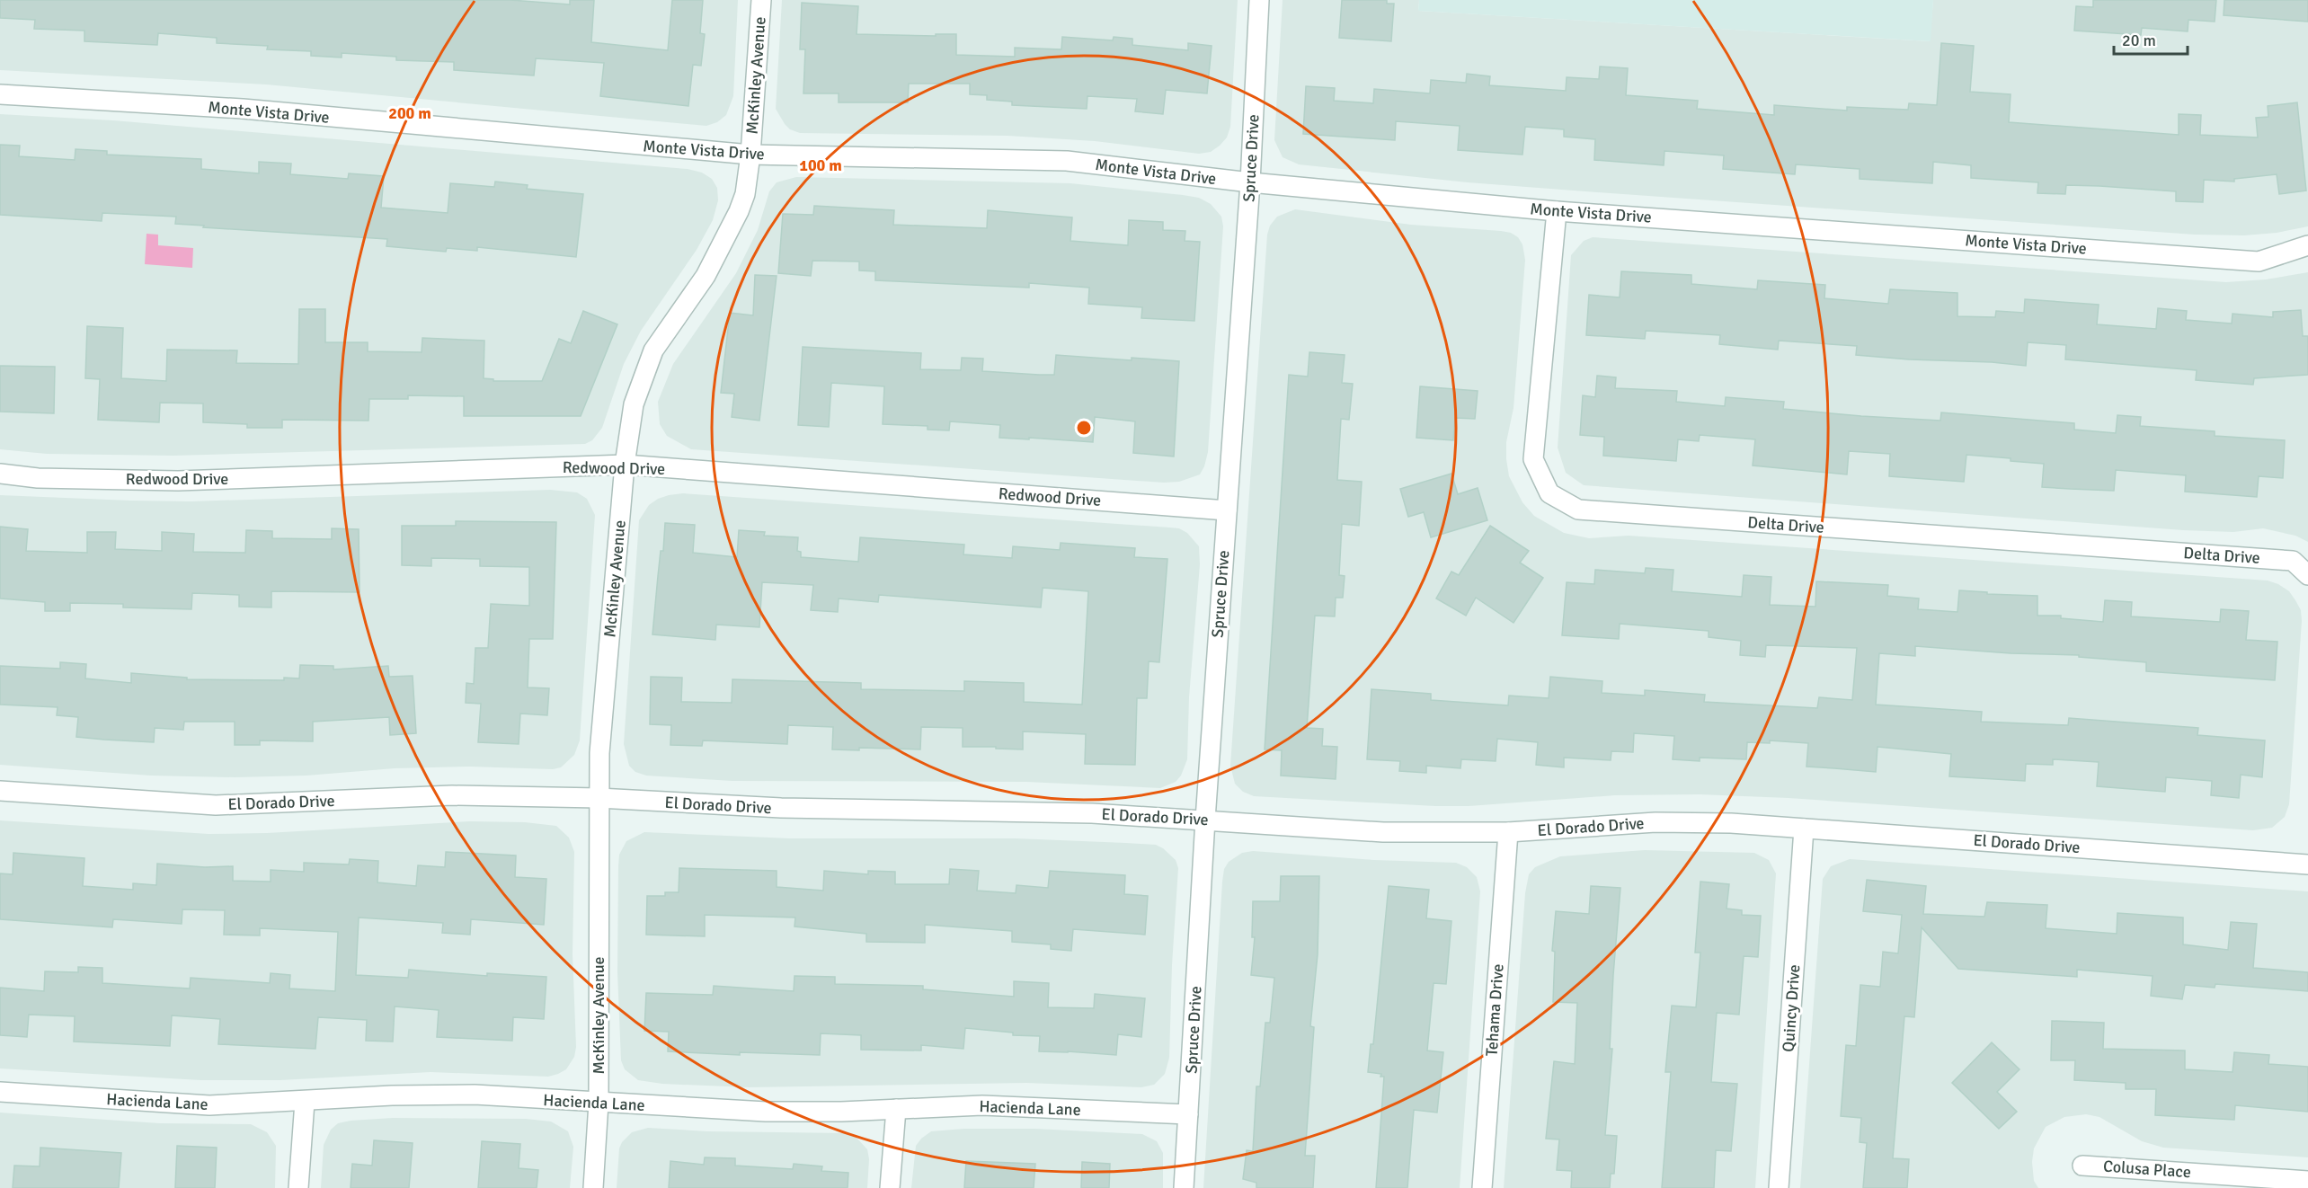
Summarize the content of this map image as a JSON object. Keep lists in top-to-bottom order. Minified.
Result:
{"streets":{"street":["McKinley Avenue","Monte Vista Drive","Spruce Drive","Redwood Drive","Delta Drive","El Dorado Drive","Quincy Drive","Tehama Drive","Hacienda Lane","Colusa Place"]},"crossings":[["McKinley Avenue","Monte Vista Drive"],["McKinley Avenue","Redwood Drive"],["McKinley Avenue","El Dorado Drive"],["McKinley Avenue","Hacienda Lane"],["Monte Vista Drive","Spruce Drive"],["Monte Vista Drive","Delta Drive"],["Spruce Drive","Redwood Drive"],["Spruce Drive","El Dorado Drive"],["Spruce Drive","Hacienda Lane"],["El Dorado Drive","Quincy Drive"],["El Dorado Drive","Tehama Drive"]],"scale_bar":"20 m","rings":["200 m","100 m"]}
